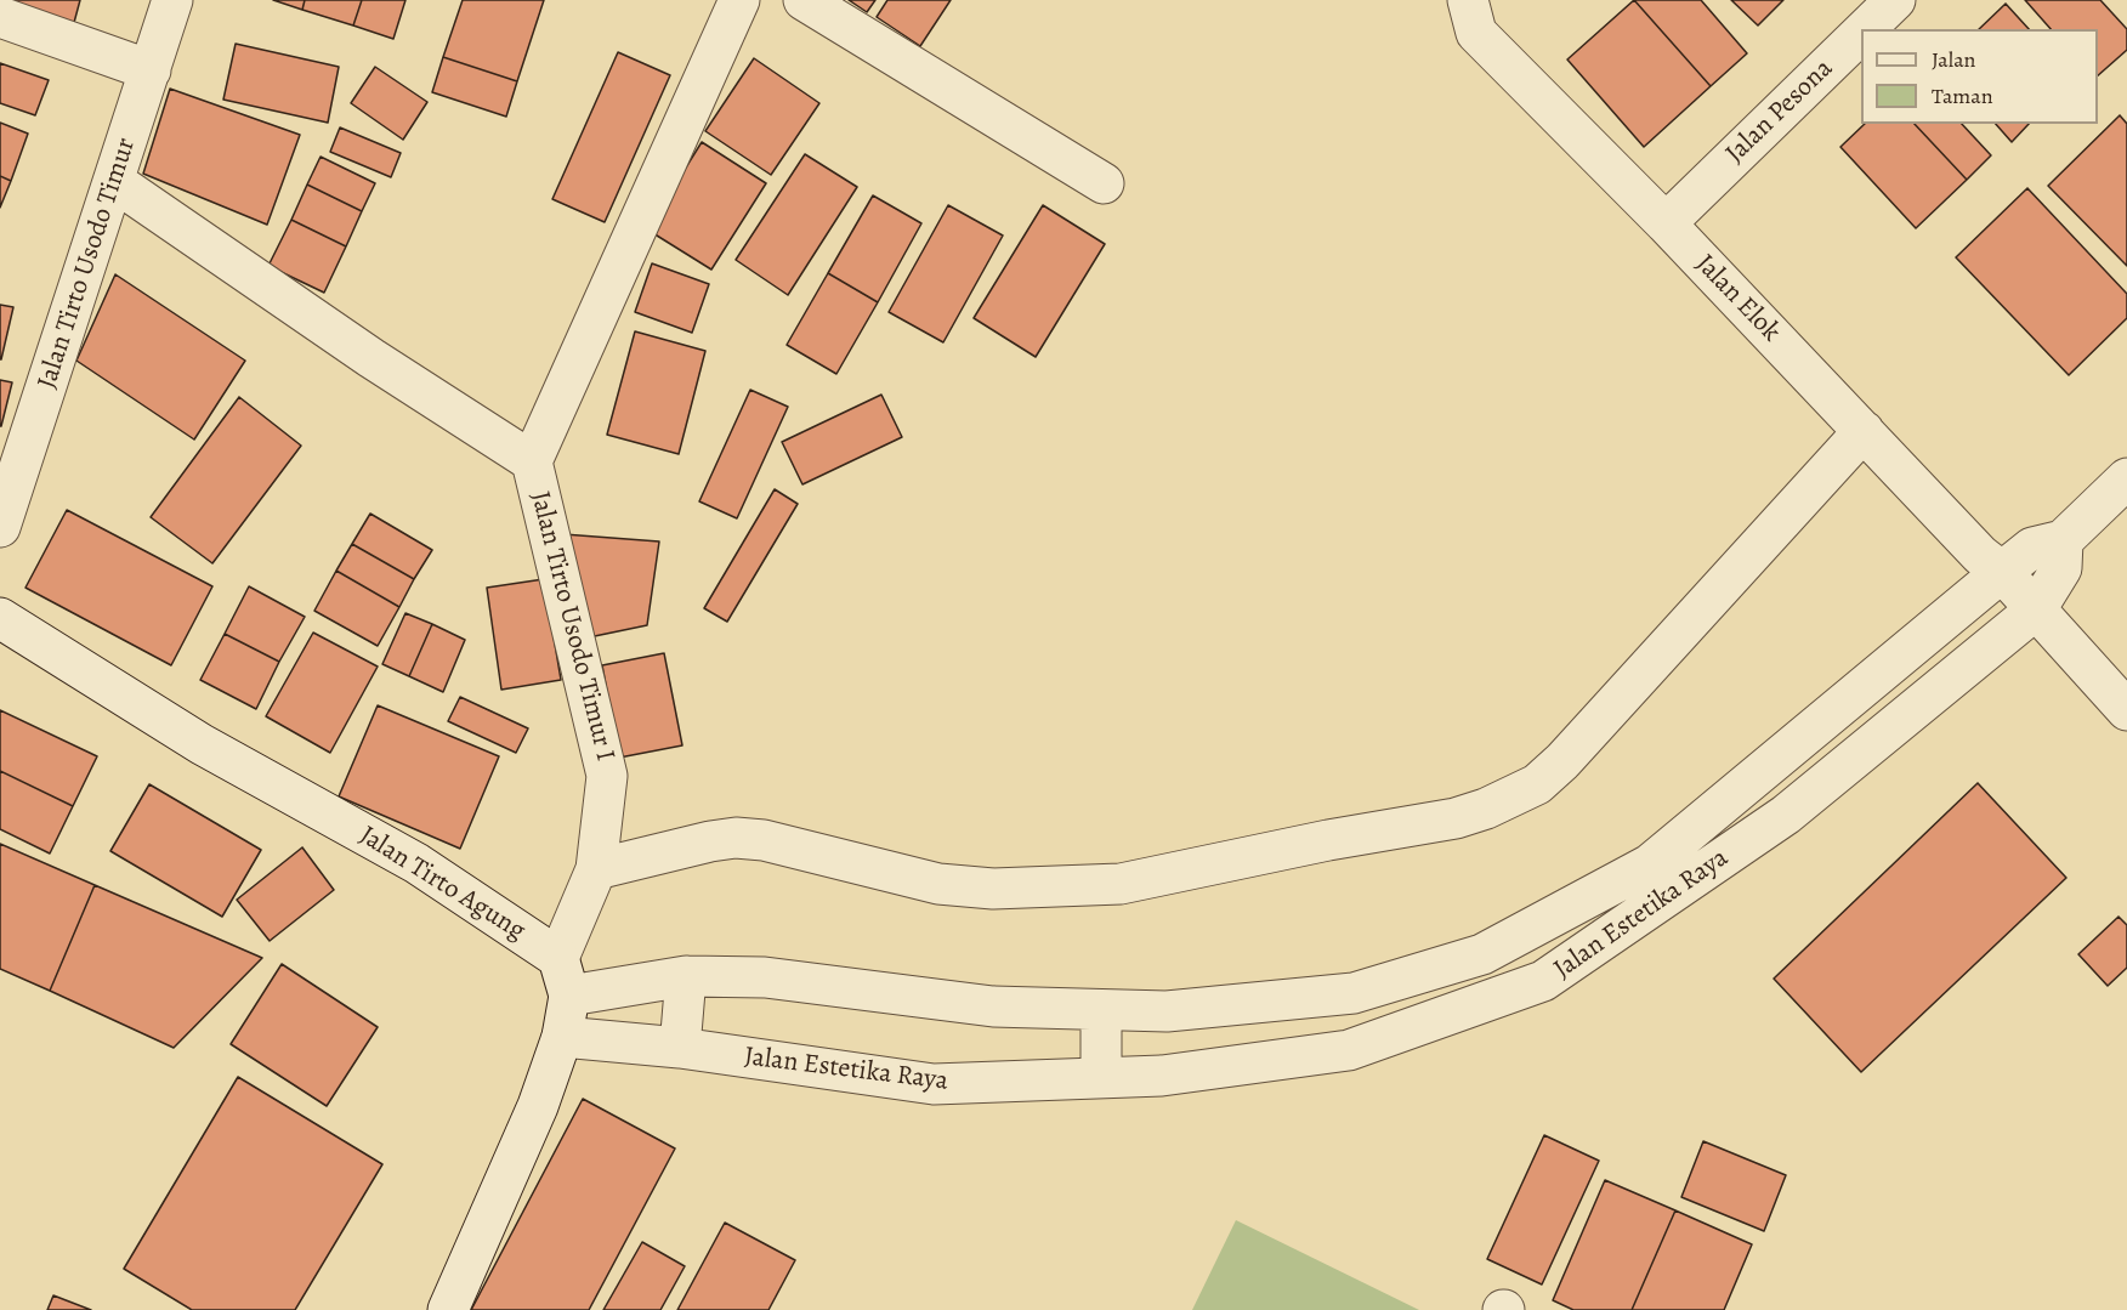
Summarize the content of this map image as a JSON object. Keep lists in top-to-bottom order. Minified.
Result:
{"streets":{"street":["Jalan Pesona","Jalan Tirto Usodo Timur","Jalan Elok","Jalan Tirto Usodo Timur I","Jalan Tirto Agung","Jalan Estetika Raya"]},"crossings":[["Jalan Pesona","Jalan Elok"],["Jalan Tirto Usodo Timur","Jalan Tirto Usodo Timur I"],["Jalan Elok","Jalan Estetika Raya"],["Jalan Tirto Usodo Timur I","Jalan Tirto Agung"]],"legend":["Jalan","Taman"]}
